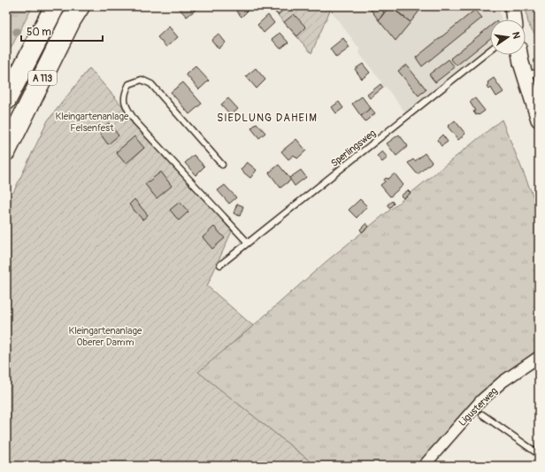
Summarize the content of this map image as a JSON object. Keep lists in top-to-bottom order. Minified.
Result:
{"streets":{"highway":["A 113"],"street":["Ligusterweg"],"lane":["Sperlingsweg"]},"districts":["SIEDLUNG DAHEIM"],"parks":["Kleingartenanlage Felsenfest","Kleingartenanlage Oberer Damm"],"scale_bar":"50 m","north":"right"}
